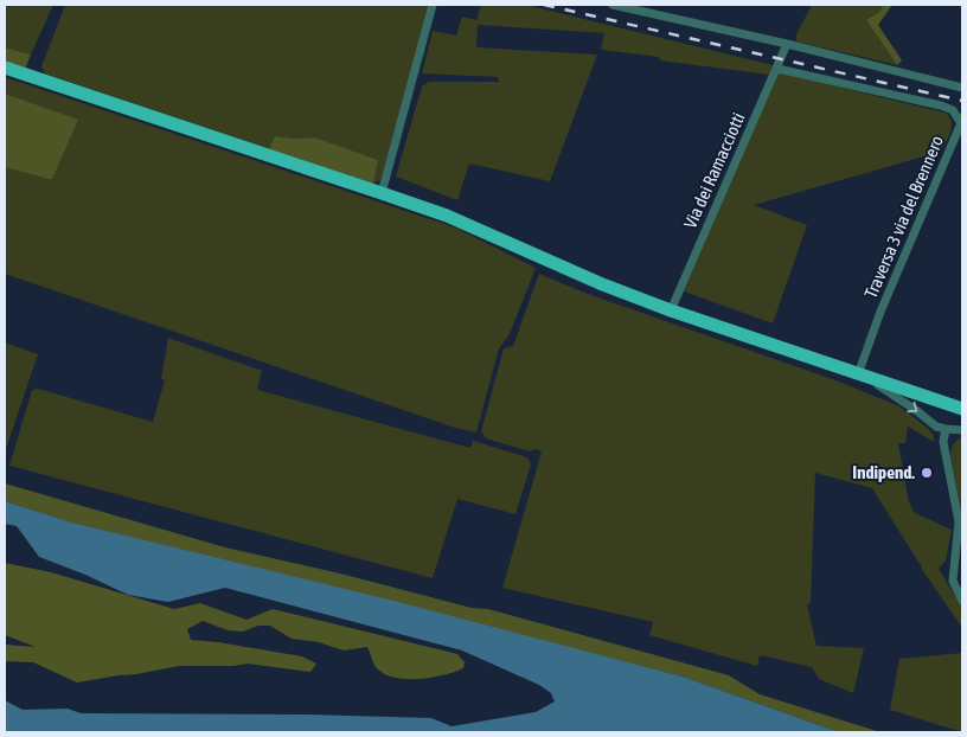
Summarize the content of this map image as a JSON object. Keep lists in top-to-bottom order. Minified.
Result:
{"streets":{"street":["Via dei Ramacciotti","Traversa 3 via del Brennero"]},"crossings":[["Via dei Ramacciotti","Traversa 3 via del Brennero"]],"places":["Indipend."]}
